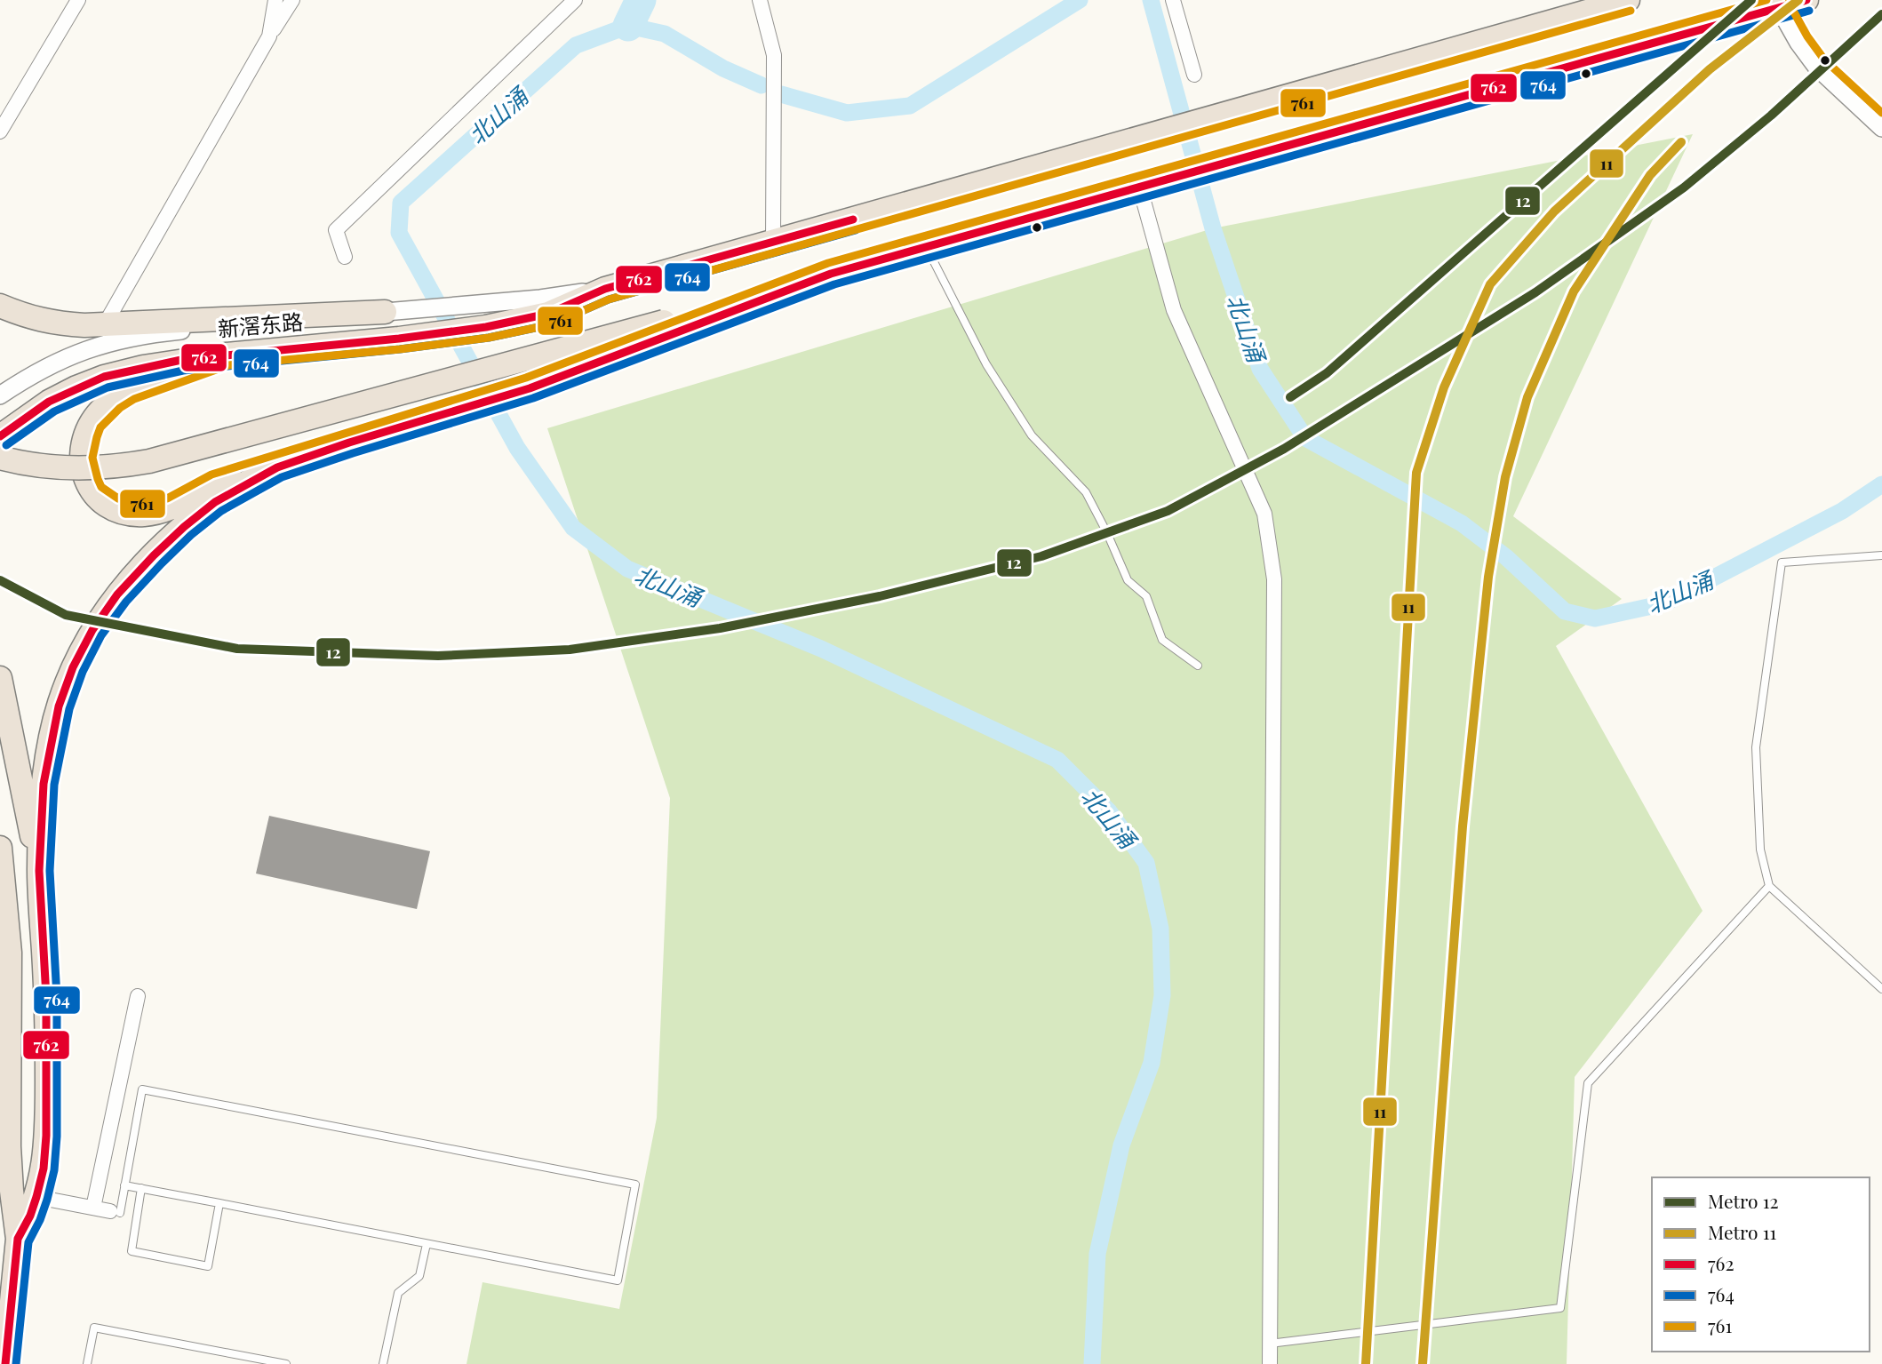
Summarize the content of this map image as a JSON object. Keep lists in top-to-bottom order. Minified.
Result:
{"streets":{"street":["新滘东路"]},"water":["北山涌"],"lines":["metro line 12","metro line 11","transit line 762","transit line 761","transit line 764"],"legend":["Metro 12","Metro 11","762","764","761"]}
